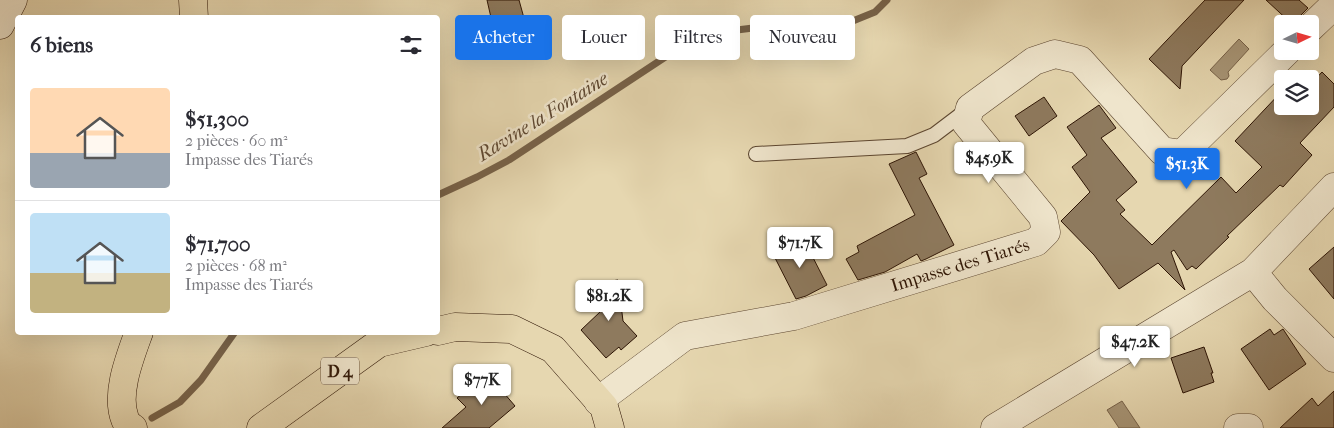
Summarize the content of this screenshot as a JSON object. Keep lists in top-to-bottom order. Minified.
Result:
{"streets":{"main road":["D 4"],"street":["Impasse des Tiarés"]},"water":["Ravine la Fontaine"],"north":"right","page":{"chip":["Acheter","Louer","Filtres","Nouveau"],"heading":"6 biens","list":[{"name":"$51,300","note":"2 pièces · 60 m² · Impasse des Tiarés"},{"name":"$71,700","note":"2 pièces · 68 m² · Impasse des Tiarés"}],"price":["$45.9K","$51.3K","$71.7K","$81.2K","$47.2K","$77K"]}}
